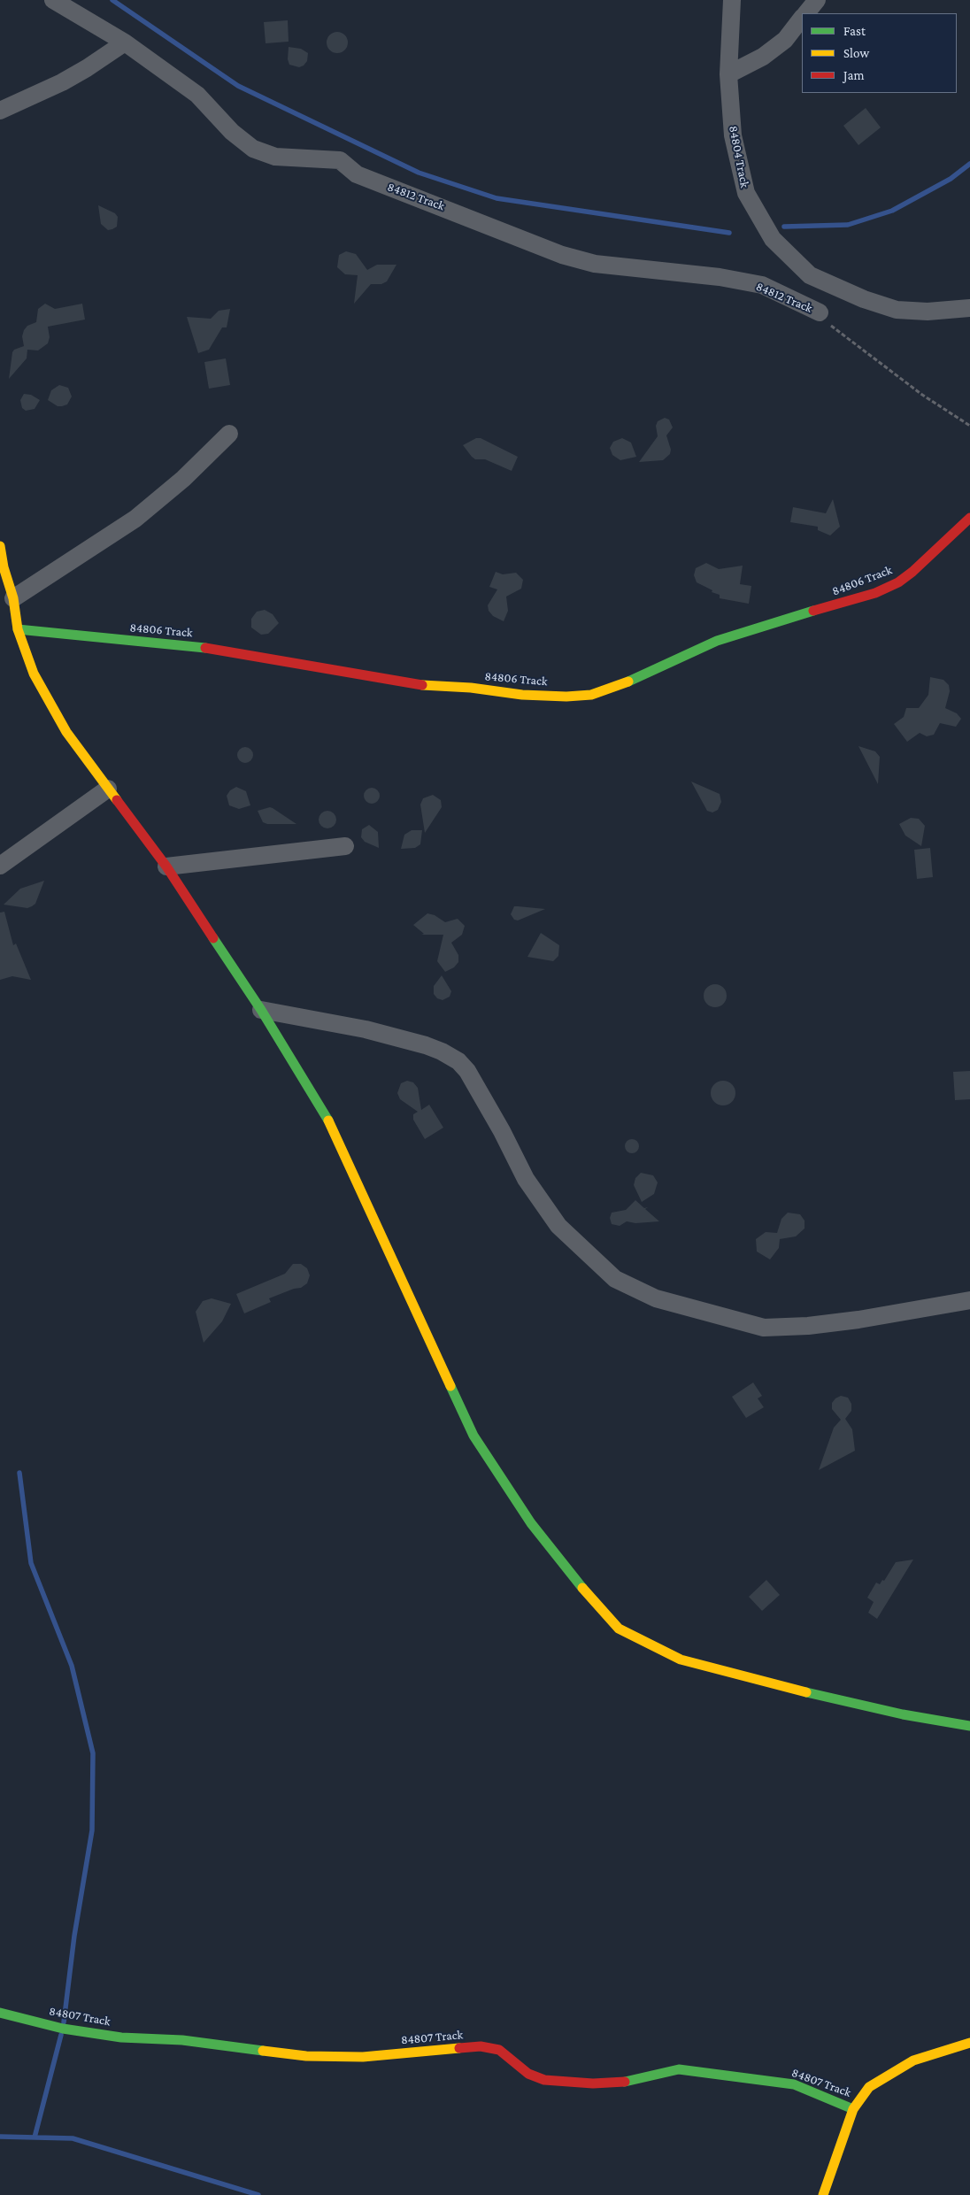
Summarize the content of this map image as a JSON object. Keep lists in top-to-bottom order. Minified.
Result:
{"streets":{"street":["84804 Track","84812 Track","84806 Track","84807 Track"]},"legend":["Fast","Slow","Jam"]}
